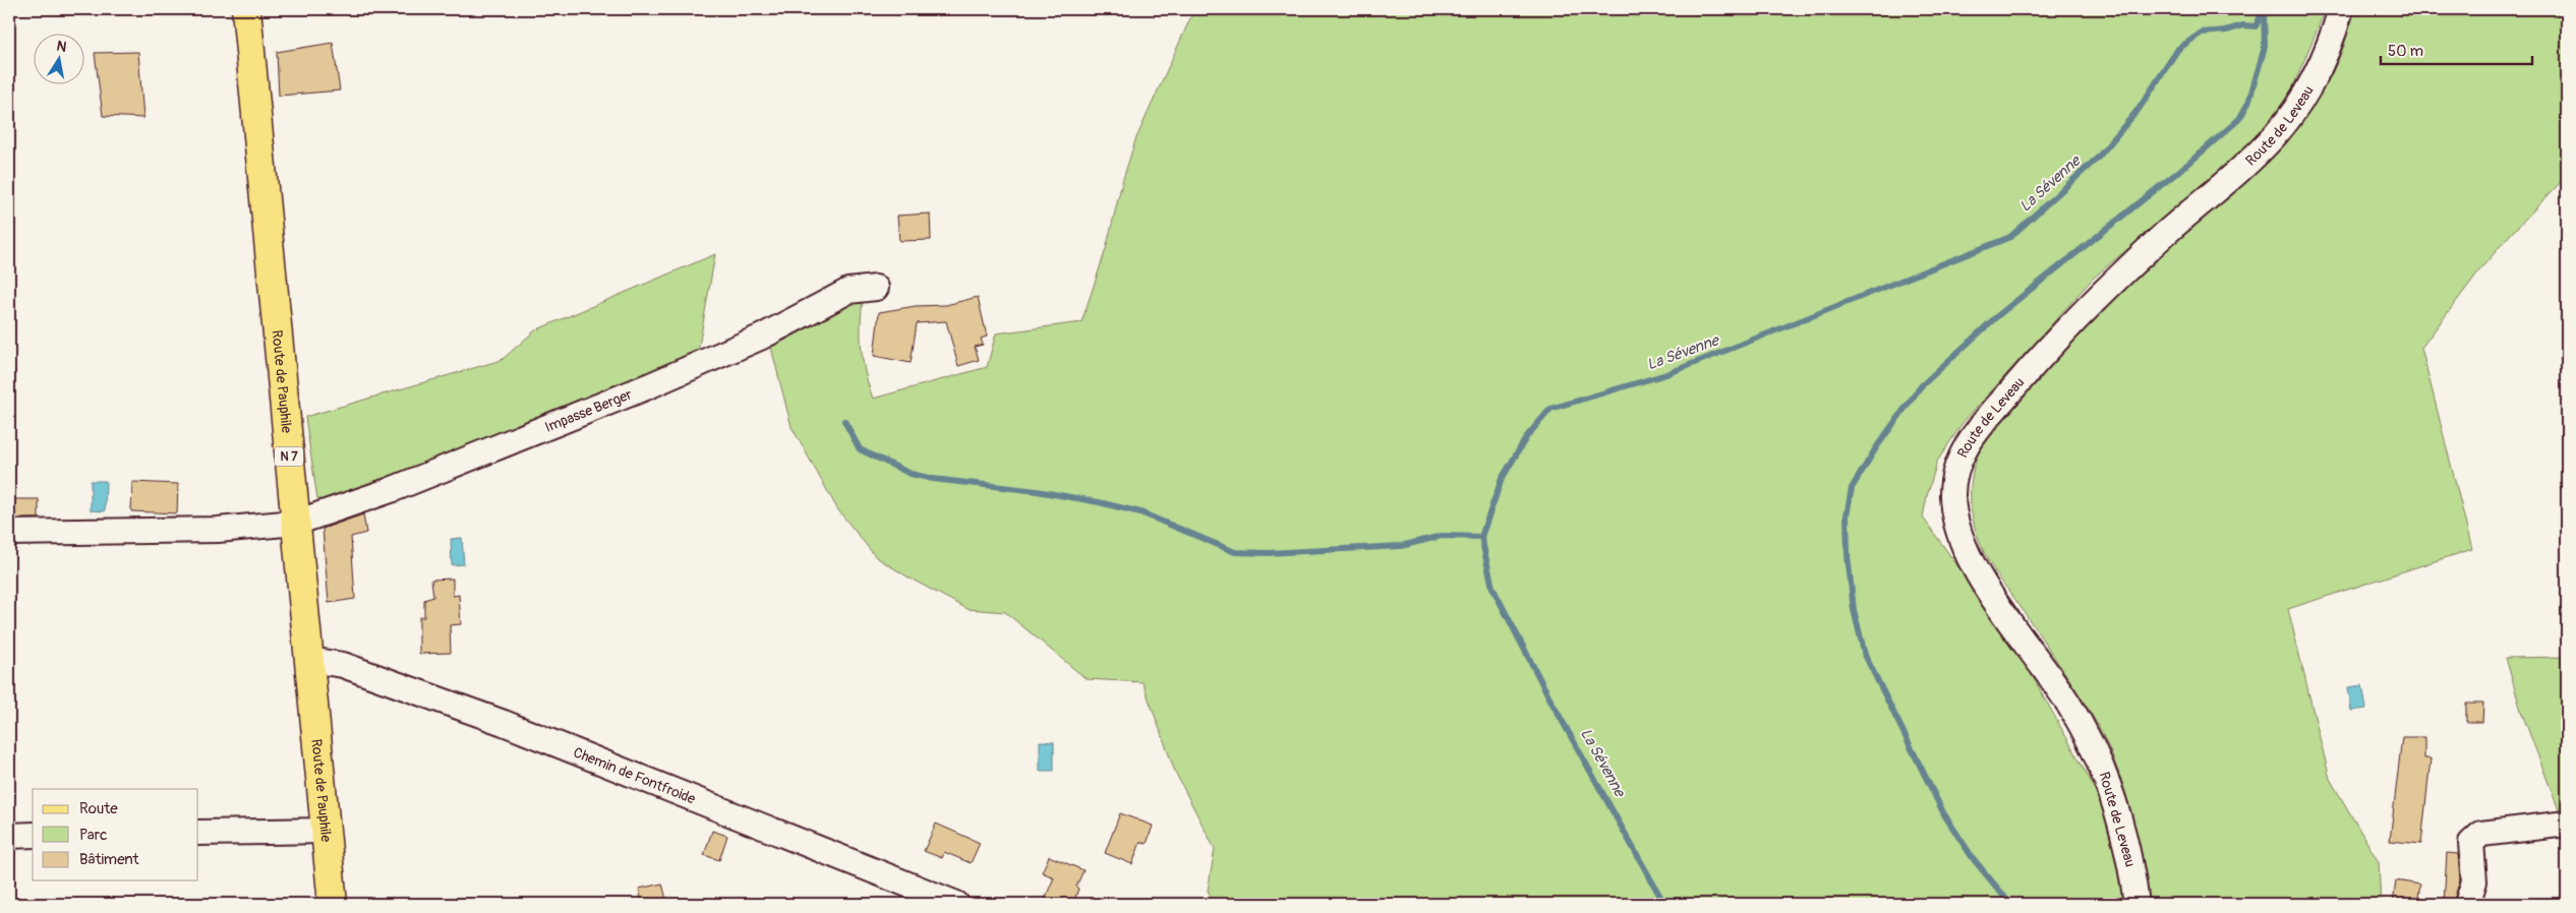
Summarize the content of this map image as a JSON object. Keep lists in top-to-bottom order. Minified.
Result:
{"streets":{"main road":["Route de Pauphile","N 7"],"street":["Route de Leveau","Impasse Berger","Chemin de Fontfroide"]},"crossings":[["Route de Pauphile","Impasse Berger"],["Route de Pauphile","Chemin de Fontfroide"]],"water":["La Sévenne"],"legend":["Route","Parc","Bâtiment"],"scale_bar":"50 m","north":"top"}
